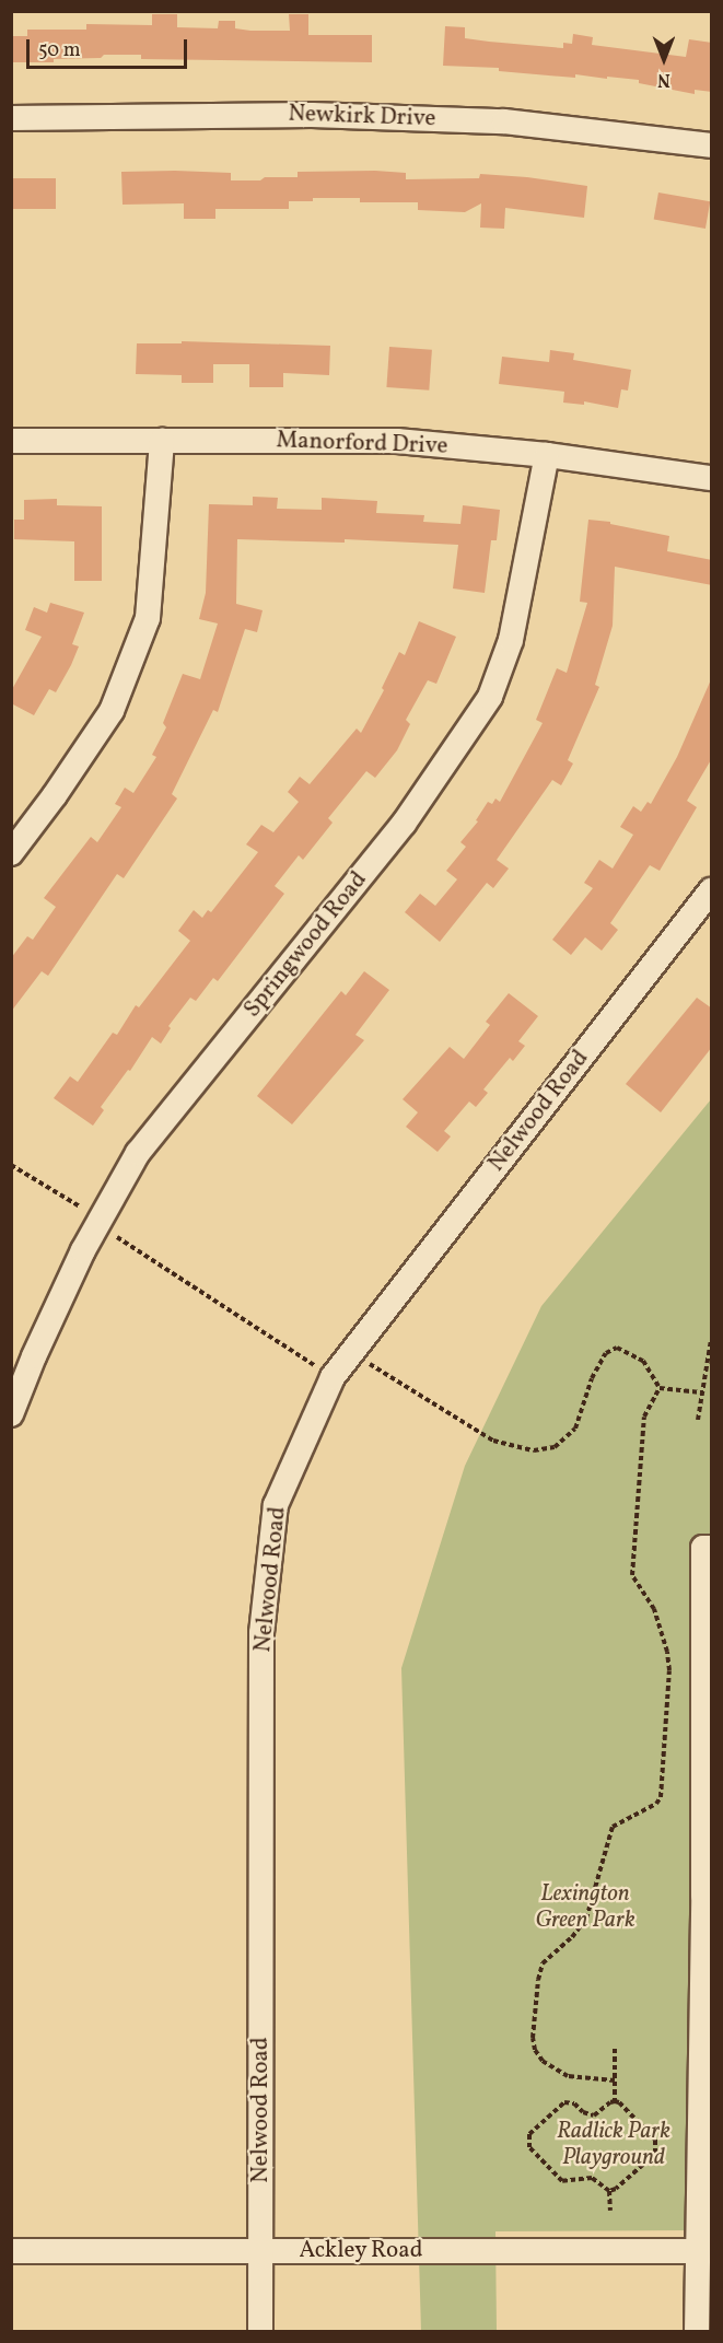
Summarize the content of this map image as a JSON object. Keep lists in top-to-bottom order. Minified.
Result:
{"streets":{"street":["Newkirk Drive","Manorford Drive","Springwood Road","Nelwood Road","Ackley Road"]},"crossings":[["Manorford Drive","Springwood Road"],["Nelwood Road","Ackley Road"]],"parks":["Lexington Green Park","Radlick Park Playground"],"scale_bar":"50 m","north":"bottom"}
